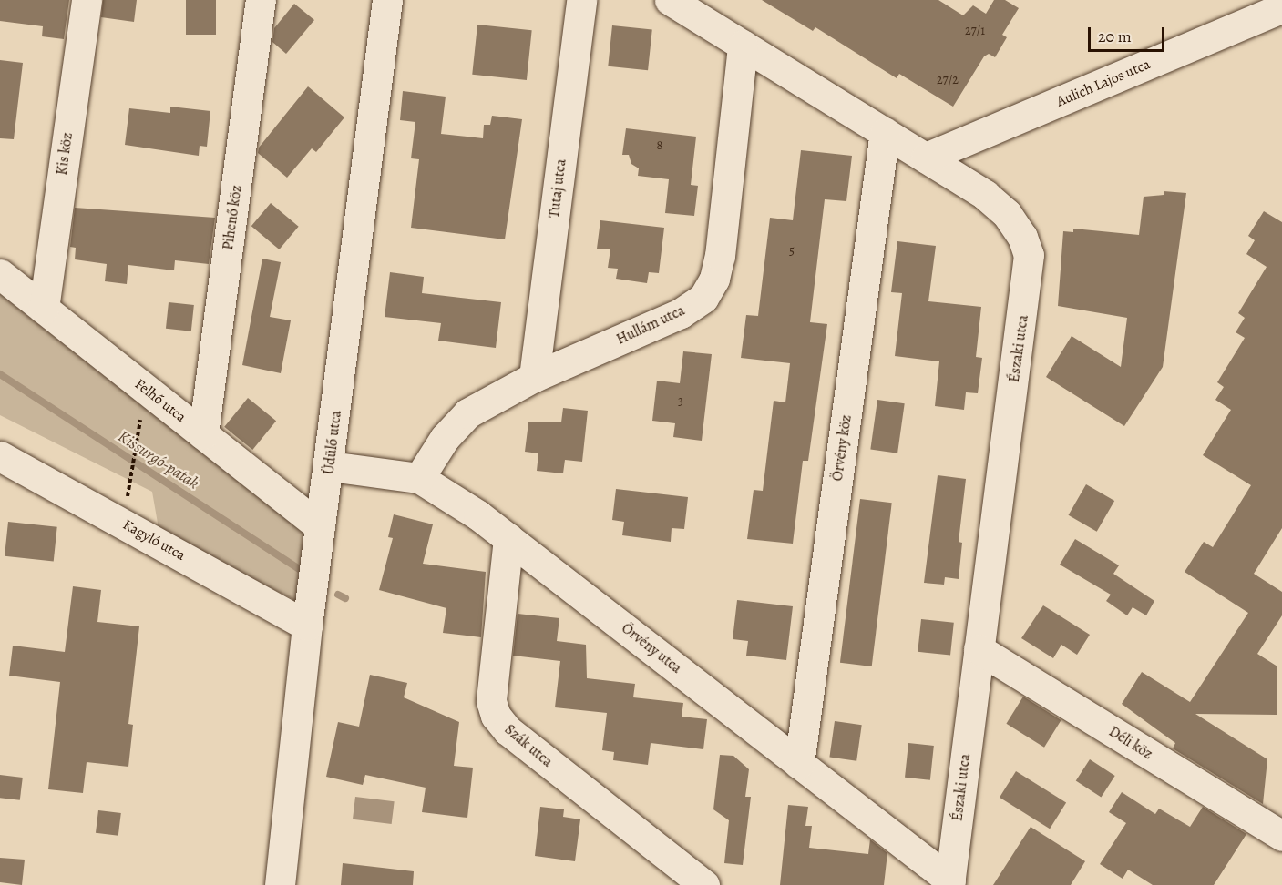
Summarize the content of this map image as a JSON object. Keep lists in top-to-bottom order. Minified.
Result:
{"streets":{"street":["Aulich Lajos utca","Kis köz","Tutaj utca","Pihenő köz","Hullám utca","Északi utca","Felhő utca","Üdülő utca","Örvény köz","Kagyló utca","Örvény utca","Déli köz","Szák utca"]},"crossings":[["Aulich Lajos utca","Északi utca"],["Kis köz","Felhő utca"],["Tutaj utca","Hullám utca"],["Pihenő köz","Felhő utca"],["Hullám utca","Északi utca"],["Hullám utca","Örvény utca"],["Északi utca","Örvény köz"],["Északi utca","Örvény utca"],["Északi utca","Déli köz"],["Felhő utca","Üdülő utca"],["Üdülő utca","Kagyló utca"],["Üdülő utca","Örvény utca"],["Örvény köz","Örvény utca"],["Örvény utca","Szák utca"]],"water":["Kissurgó-patak"],"house_numbers":["27/1","27/2","8","5","3"],"scale_bar":"20 m"}
